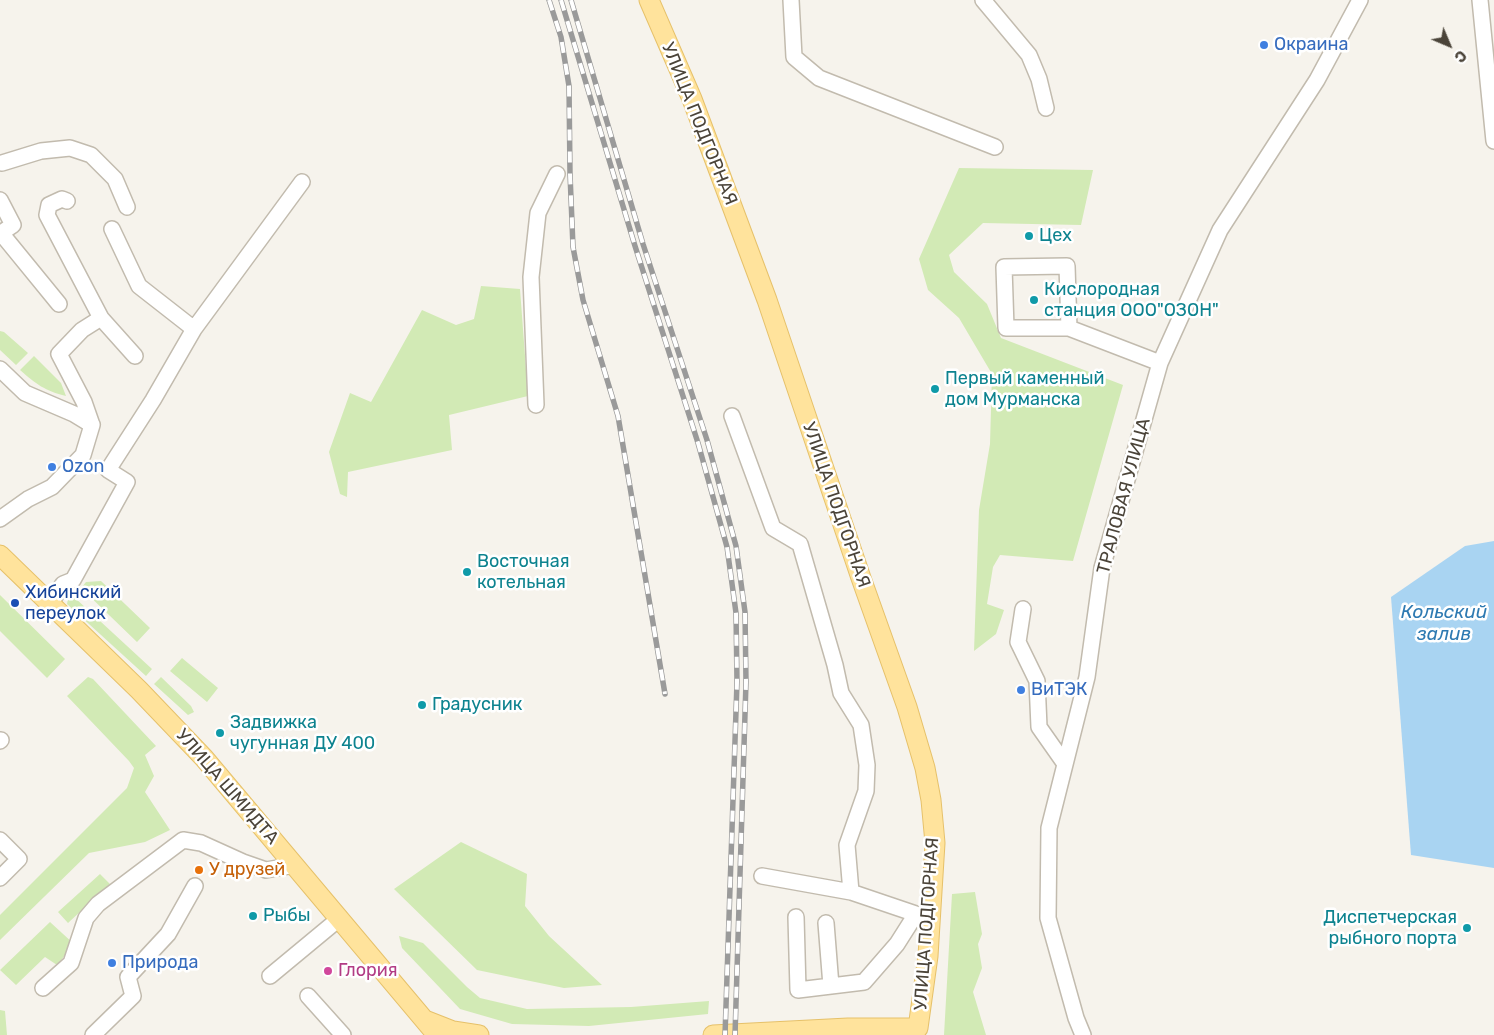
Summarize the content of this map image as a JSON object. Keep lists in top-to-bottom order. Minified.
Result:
{"streets":{"main road":["УЛИЦА ПОДГОРНАЯ","УЛИЦА ШМИДТА"],"street":["ТРАЛОВАЯ УЛИЦА"]},"water":["Кольский залив"],"places":["Окраина","Цех","Кислородная станция ООО\"ОЗОН\"","Первый каменный дом Мурманска","Ozon","Восточная котельная","Хибинский переулок","ВиТЭК","Градусник","Задвижка чугунная ДУ 400","У друзей","Рыбы","Диспетчерская рыбного порта","Природа","Глория"],"north":"bottom right"}
